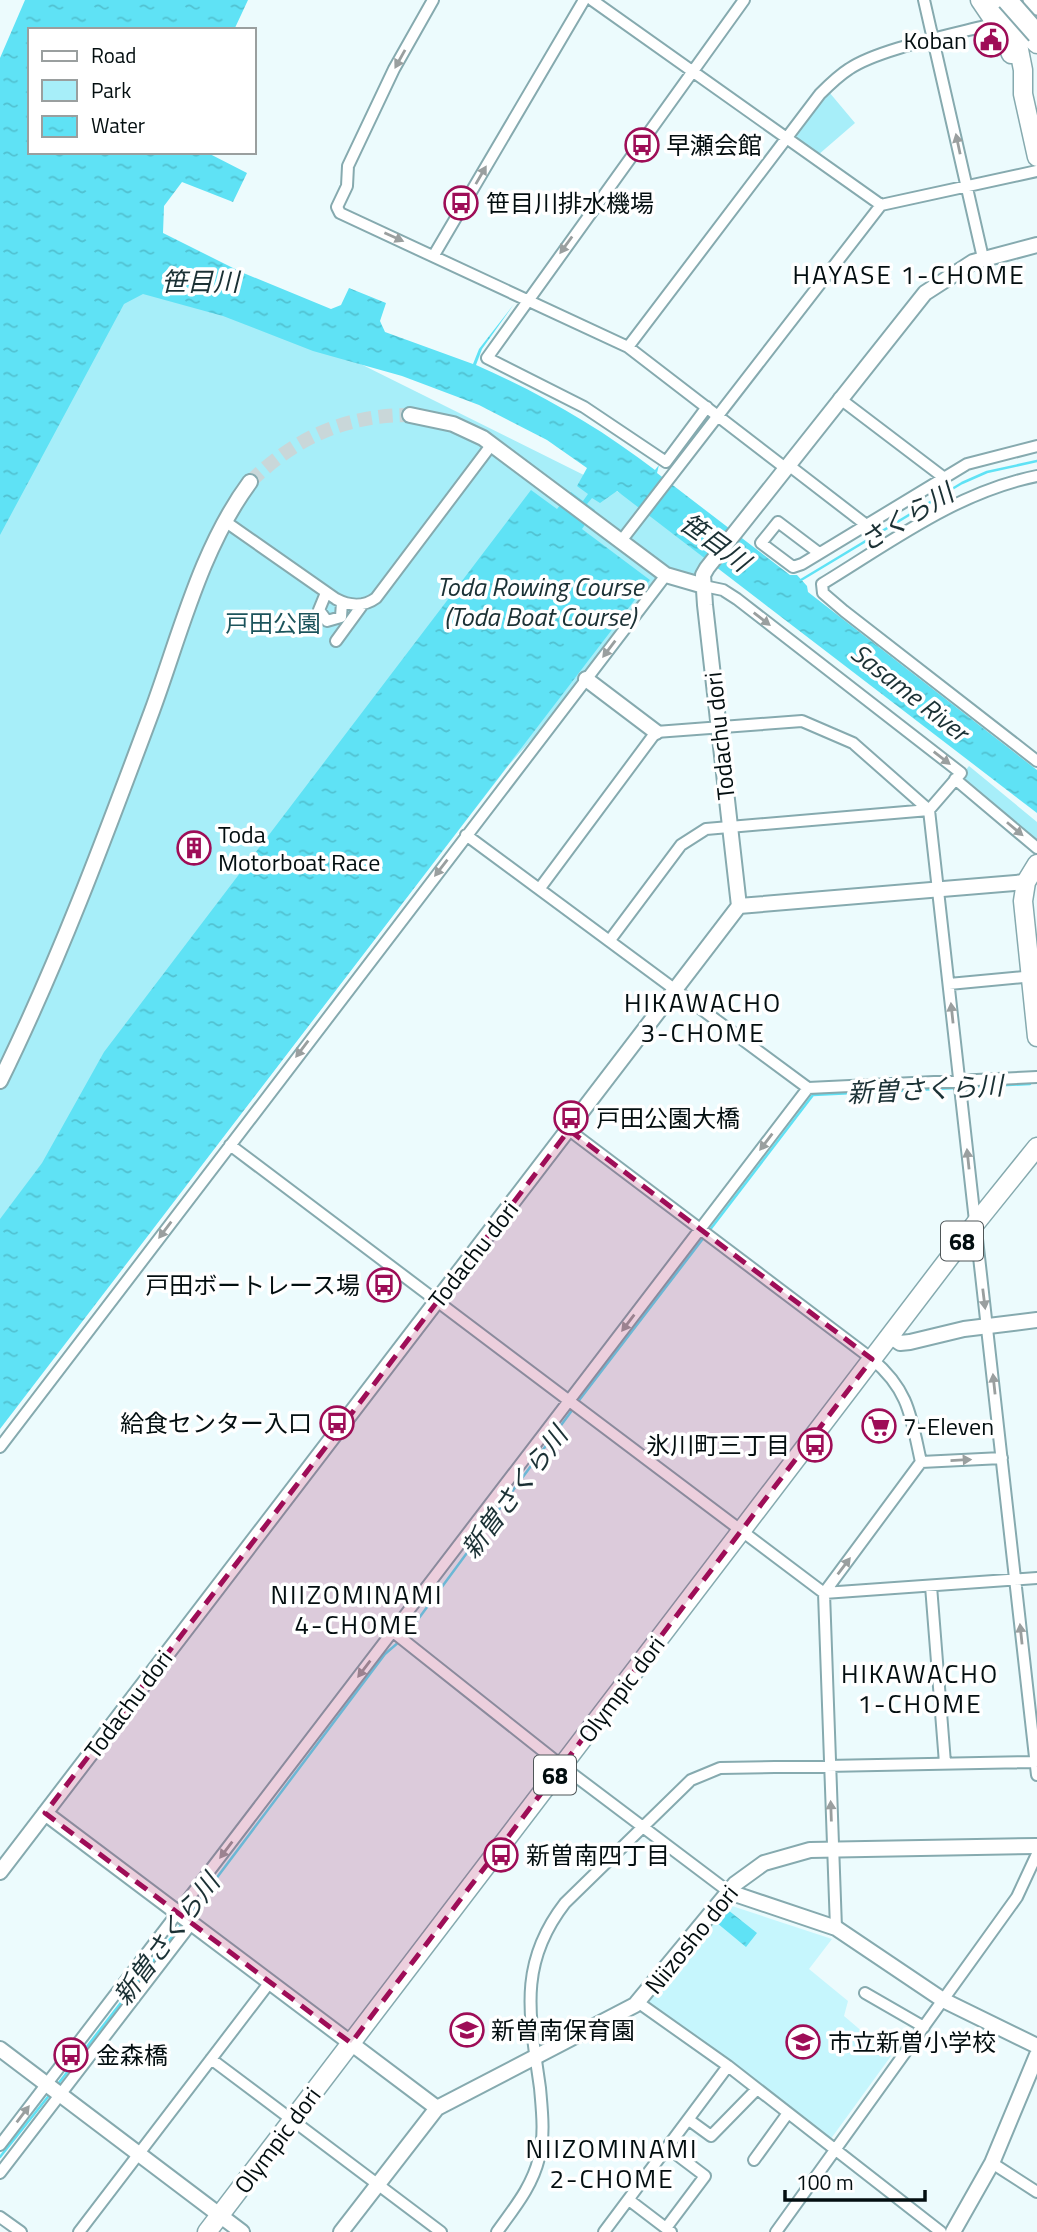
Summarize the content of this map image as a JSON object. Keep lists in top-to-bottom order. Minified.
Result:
{"streets":{"main road":["68","Olympic dori"],"street":["Todachu dori","Niizosho dori"]},"districts":["HAYASE 1-CHOME","HIKAWACHO 3-CHOME","NIIZOMINAMI 4-CHOME","HIKAWACHO 1-CHOME","NIIZOMINAMI 2-CHOME"],"water":["笹目川","さくら川","Toda Rowing Course (Toda Boat Course)","Sasame River","新曽さくら川"],"parks":["戸田公園"],"places":{"public building":["Koban"],"bus stop":["早瀬会館","笹目川排水機場","戸田公園大橋","戸田ボートレース場","給食センター入口","氷川町三丁目","新曽南四丁目","金森橋"],"building":["Toda Motorboat Race"],"supermarket":["7-Eleven"],"school or university":["新曽南保育園","市立新曽小学校"]},"legend":["Road","Park","Water"],"scale_bar":"100 m"}
